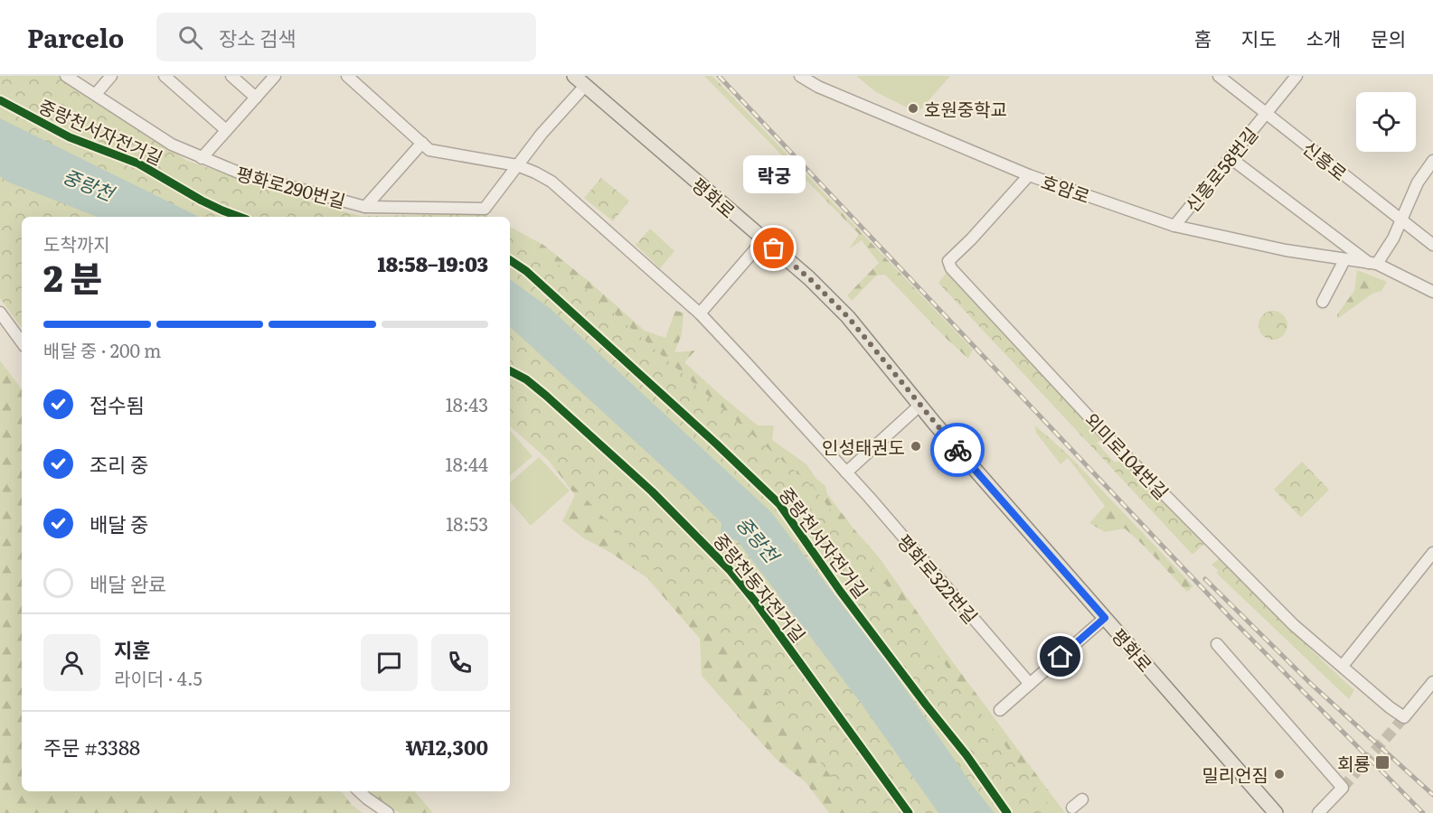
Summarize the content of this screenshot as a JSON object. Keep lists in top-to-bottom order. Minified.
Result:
{"streets":{"main road":["평화로"],"street":["신흥로","신흥로58번길","평화로290번길","호암로","외미로104번길","평화로322번길"],"cycle path":["중랑천서자전거길","중랑천동자전거길"]},"crossings":[["신흥로","신흥로58번길"],["신흥로58번길","호암로"],["평화로290번길","평화로"],["평화로290번길","평화로322번길"],["호암로","외미로104번길"]],"water":["중랑천"],"places":{"other":["호원중학교","락궁","인성태권도","밀리언짐"],"transit":["회룡"]},"page":{"header":"Parcelo","search":"장소 검색","nav":["홈","지도","소개","문의"],"bubble":"락궁","heading":["2 분","도착까지","18:58–19:03"],"panel":["지훈","라이더 · 4.5","주문 #3388","₩12,300"],"bar":"배달 중 · 200 m","list":[["접수됨","18:43"],["조리 중","18:44"],["배달 중","18:53"],"배달 완료"]}}
